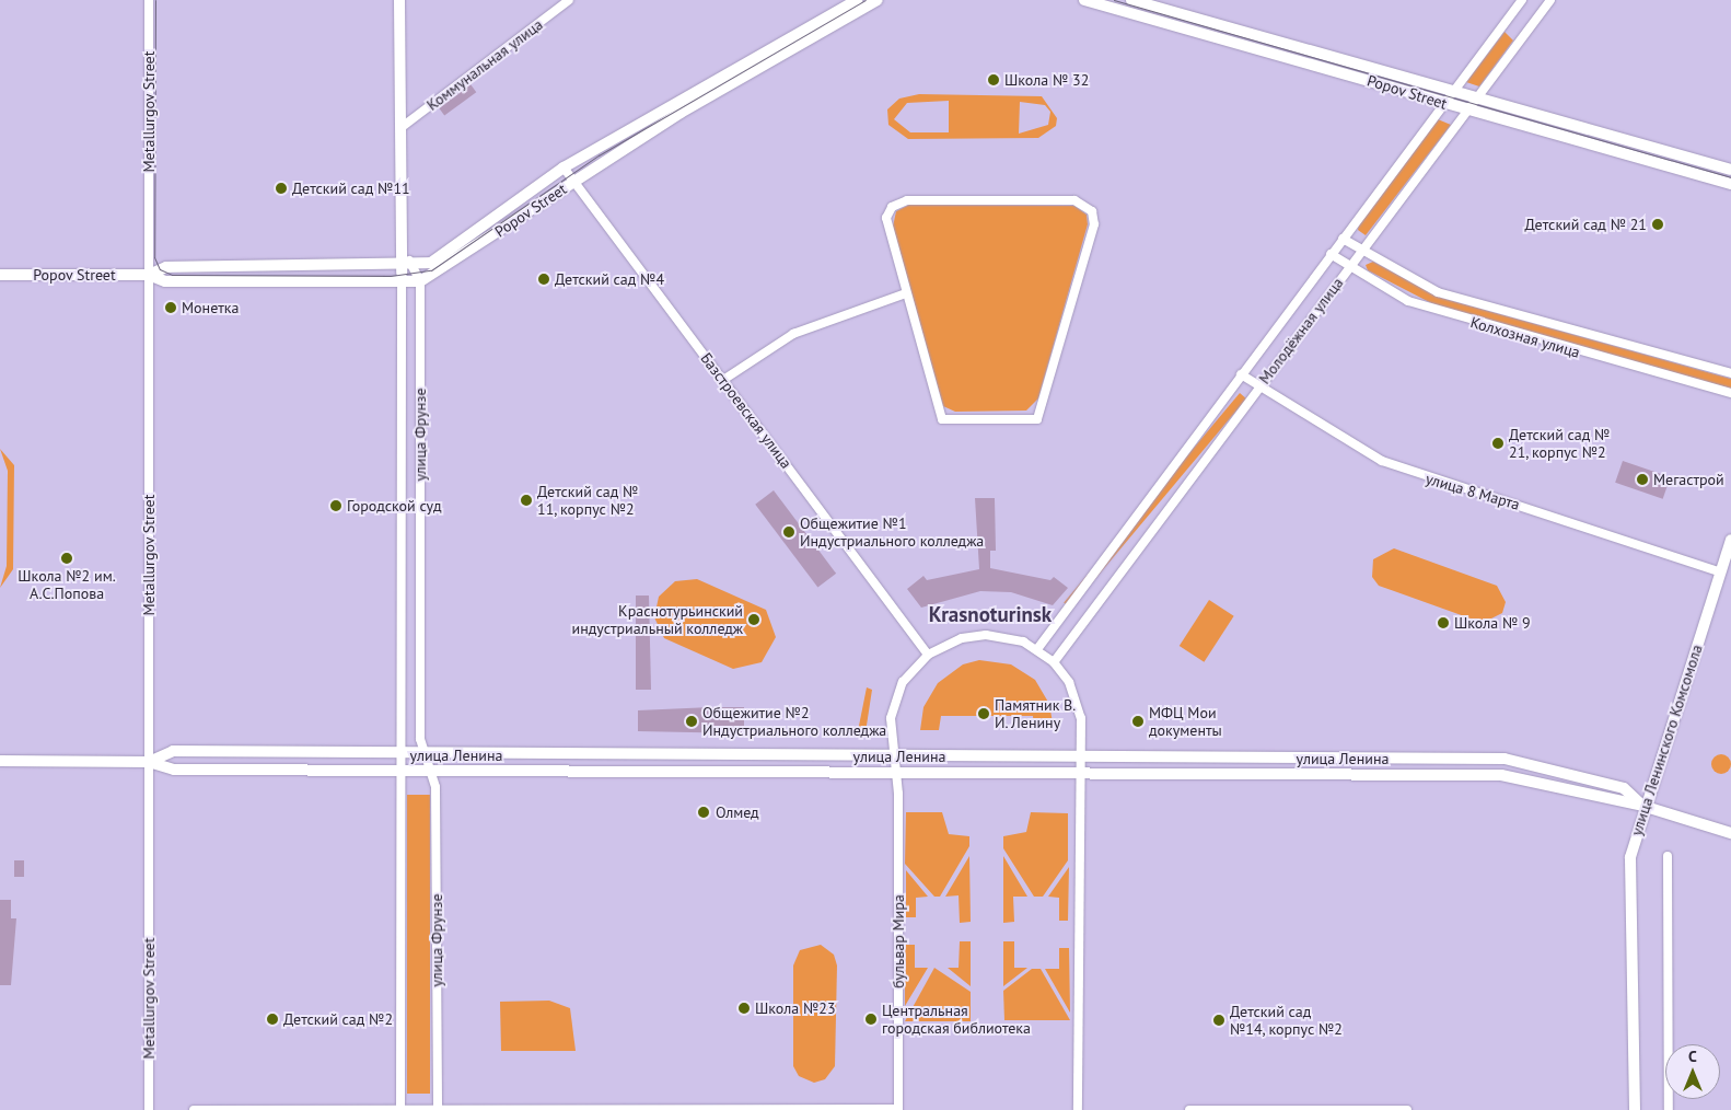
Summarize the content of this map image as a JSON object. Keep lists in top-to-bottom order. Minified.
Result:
{"streets":{"street":["Коммунальная улица","Popov Street","Metallurgov Street","Молодёжная улица","Колхозная улица","Базстроевская улица","улица Фрунзе","улица 8 Марта","улица Ленинского Комсомола","улица Ленина","бульвар Мира"]},"crossings":[["Коммунальная улица","улица Фрунзе"],["Popov Street","Metallurgov Street"],["Popov Street","Молодёжная улица"],["Popov Street","Базстроевская улица"],["Popov Street","улица Фрунзе"],["Metallurgov Street","улица Ленина"],["Молодёжная улица","Колхозная улица"],["Молодёжная улица","улица 8 Марта"],["Базстроевская улица","бульвар Мира"],["улица Фрунзе","улица Ленина"],["улица 8 Марта","улица Ленинского Комсомола"],["улица Ленинского Комсомола","улица Ленина"],["улица Ленина","бульвар Мира"]],"districts":["Krasnoturinsk"],"places":["Школа № 32","Детский сад №11","Детский сад № 21","Детский сад №4","Монетка","Детский сад № 21, корпус №2","Мегастрой","Детский сад № 11, корпус №2","Городской суд","Общежитие №1 Индустриального колледжа","Школа №2 им. А.С.Попова","Краснотурьинский индустриальный колледж","Школа № 9","Памятник В. И. Ленину","Общежитие №2 Индустриального колледжа","МФЦ Мои документы","Олмед","Школа №23","Детский сад №2","Центральная городская библиотека","Детский сад №14, корпус №2"],"north":"top"}
